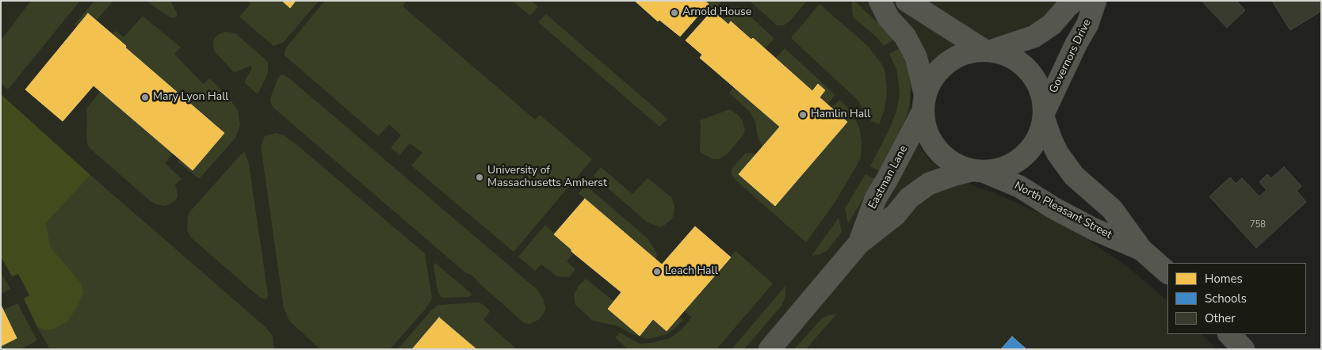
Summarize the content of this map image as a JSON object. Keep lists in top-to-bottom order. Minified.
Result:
{"streets":{"main road":["Governors Drive","Eastman Lane","North Pleasant Street"]},"crossings":[["Governors Drive","Eastman Lane"],["Governors Drive","North Pleasant Street"],["Eastman Lane","North Pleasant Street"]],"places":["Arnold House","Mary Lyon Hall","Hamlin Hall","University of Massachusetts Amherst","Leach Hall"],"house_numbers":["758"],"legend":["Homes","Schools","Other"]}
